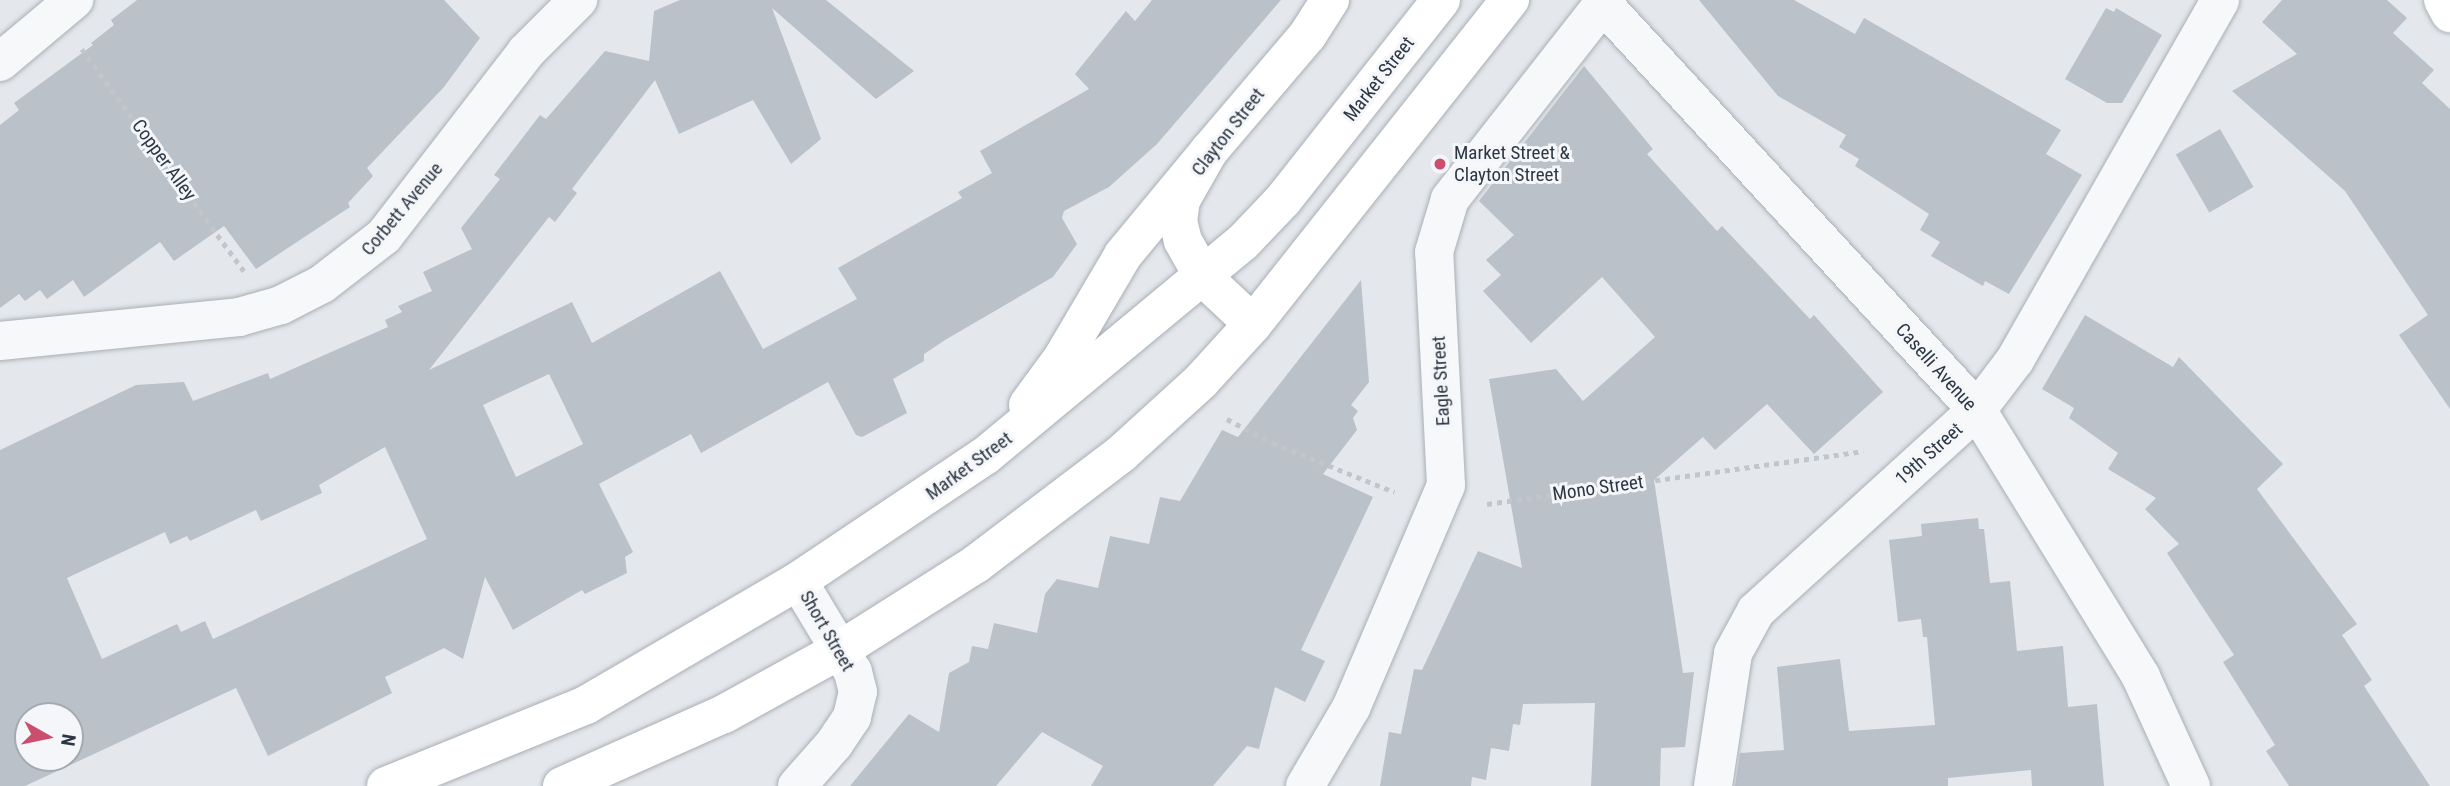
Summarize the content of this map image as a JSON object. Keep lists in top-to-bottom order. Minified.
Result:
{"streets":{"main road":["Market Street","Clayton Street"],"street":["Corbett Avenue","Caselli Avenue","Eagle Street","19th Street","Short Street"],"path":["Copper Alley","Mono Street"]},"crossings":[["Market Street","Clayton Street"],["Market Street","Short Street"],["Copper Alley","Corbett Avenue"],["Caselli Avenue","Eagle Street"],["Caselli Avenue","19th Street"],["Eagle Street","Mono Street"]],"places":["Market Street & Clayton Street"],"north":"right"}
